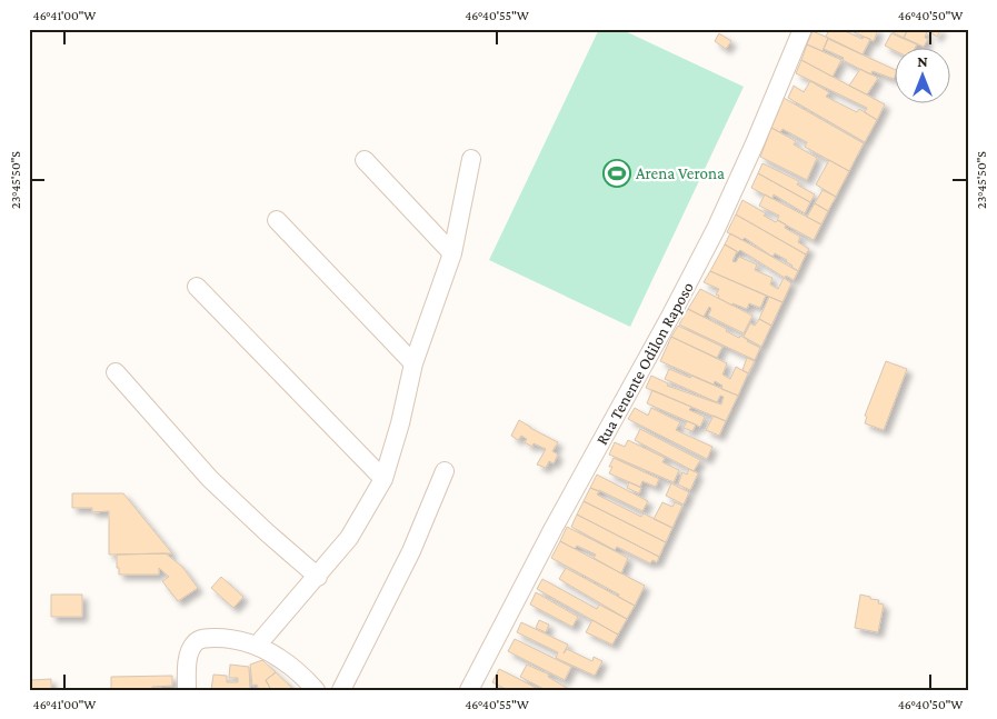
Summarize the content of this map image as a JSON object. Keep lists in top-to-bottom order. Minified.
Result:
{"streets":{"street":["Rua Tenente Odilon Raposo"]},"places":{"sports":["Arena Verona"]},"north":"top","coordinates":["46°41'00\"W","46°40'55\"W","46°40'50\"W","23°45'50\"S"]}
